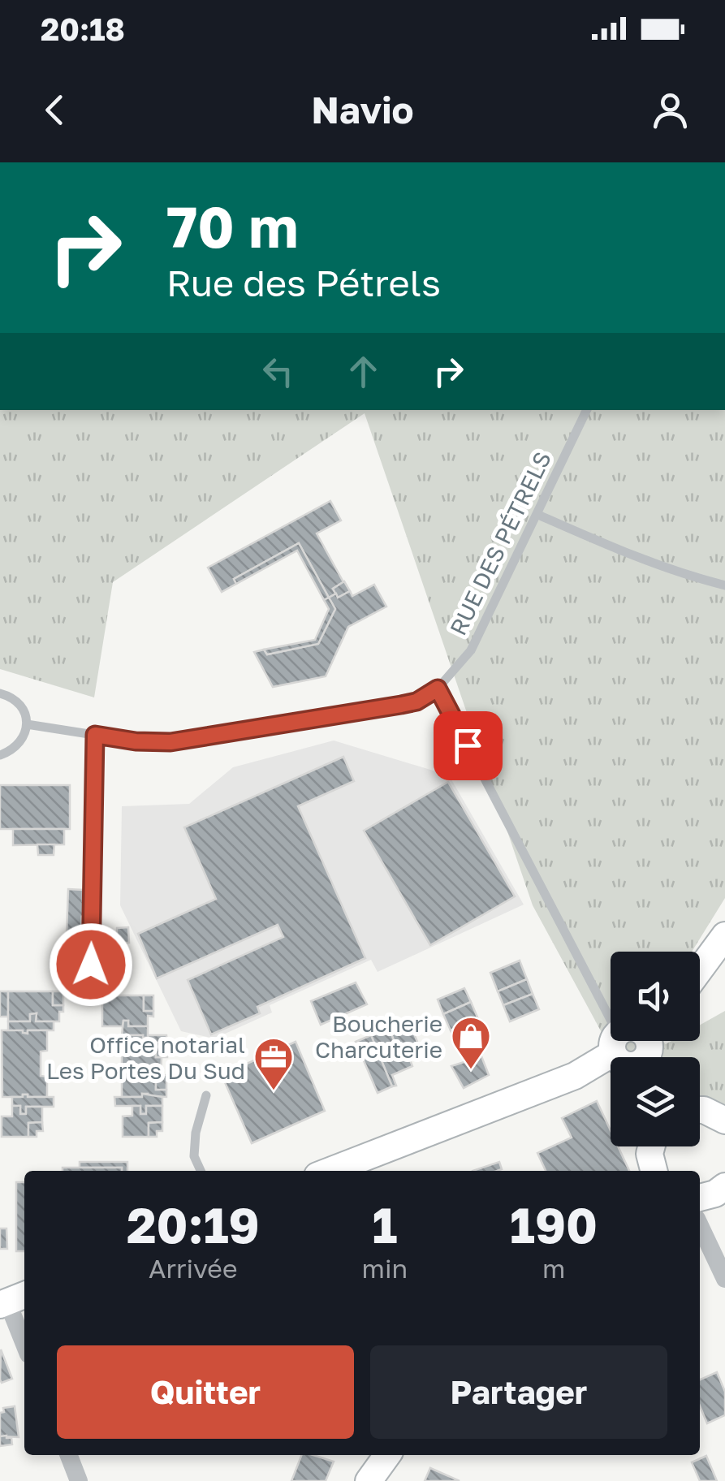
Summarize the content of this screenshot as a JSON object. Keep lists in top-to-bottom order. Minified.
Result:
{"streets":{"lane":["RUE DES PÉTRELS"]},"places":{"shop":["Boucherie Charcuterie"],"office":["Office notarial Les Portes Du Sud"]},"page":{"status":"20:18","header":"Navio","turn":["70 m","Rue des Pétrels"],"eta":["20:19","Arrivée","1","min","190","m"],"buttons":["Quitter","Partager"]}}
